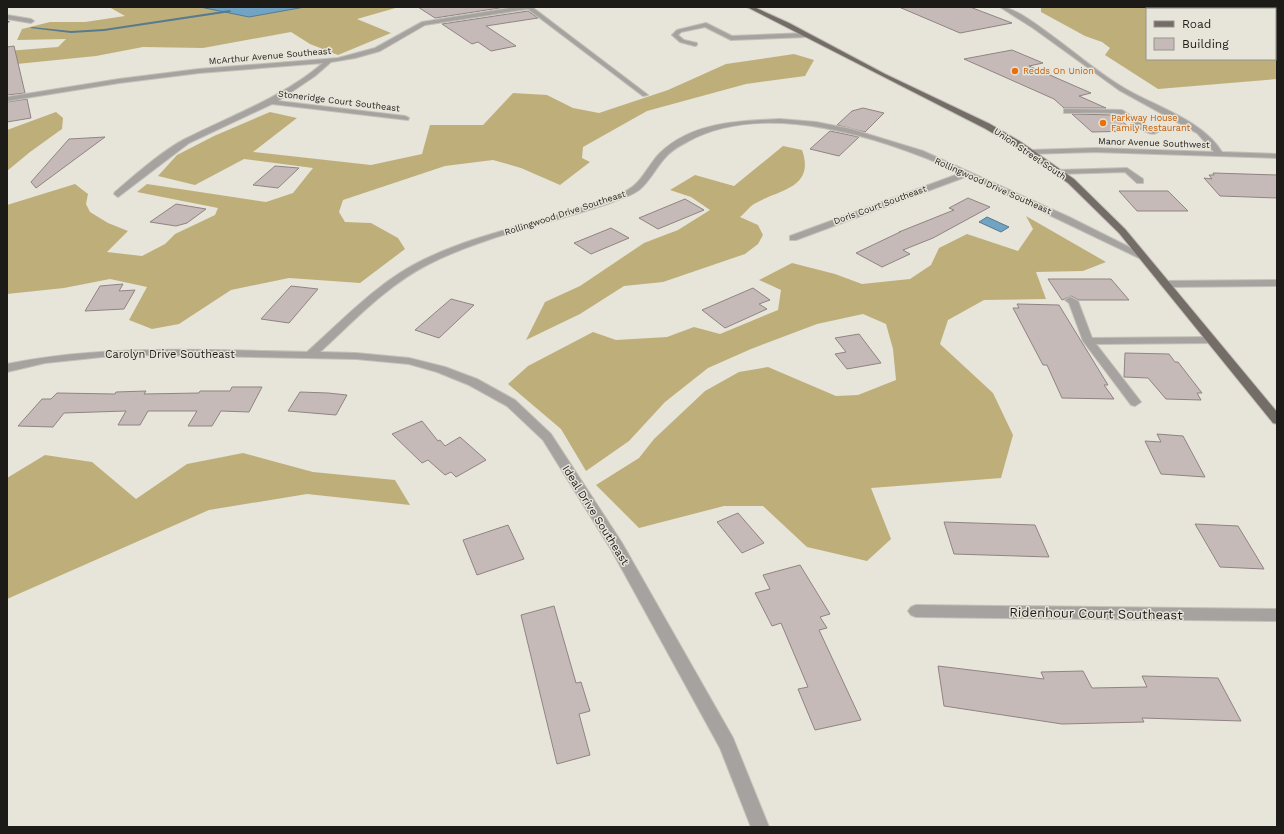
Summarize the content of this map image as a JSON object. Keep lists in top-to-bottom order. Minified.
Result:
{"streets":{"main road":["Union Street South"],"street":["McArthur Avenue Southeast","Stoneridge Court Southeast","Manor Avenue Southwest","Rollingwood Drive Southeast","Doris Court Southeast","Carolyn Drive Southeast","Ideal Drive Southeast","Ridenhour Court Southeast"]},"crossings":[["Manor Avenue Southwest","Union Street South"],["Union Street South","Rollingwood Drive Southeast"],["Rollingwood Drive Southeast","Doris Court Southeast"],["Rollingwood Drive Southeast","Carolyn Drive Southeast"],["Rollingwood Drive Southeast","Ideal Drive Southeast"],["Carolyn Drive Southeast","Ideal Drive Southeast"]],"places":["Redds On Union","Parkway House Family Restaurant"],"legend":["Road","Building"]}
